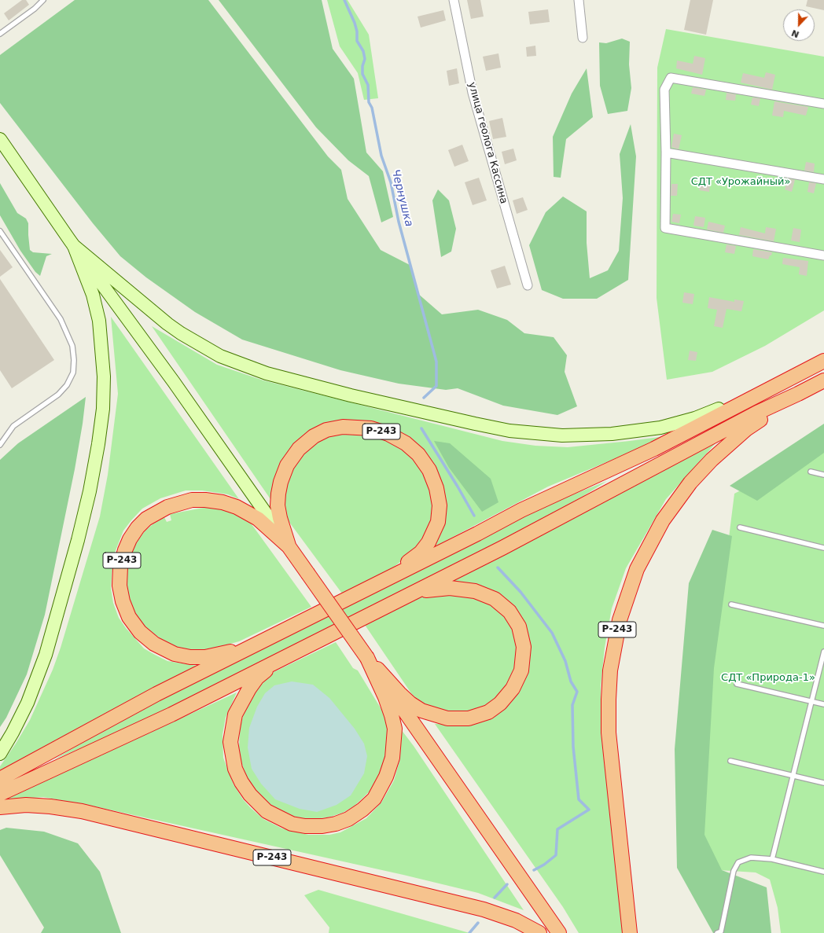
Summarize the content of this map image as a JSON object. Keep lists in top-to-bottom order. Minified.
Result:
{"streets":{"highway":["Р-243"],"street":["улица геолога Кассина"]},"water":["Чернушка"],"parks":["СДТ «Урожайный»","СДТ «Природа-1»"],"north":"bottom"}
